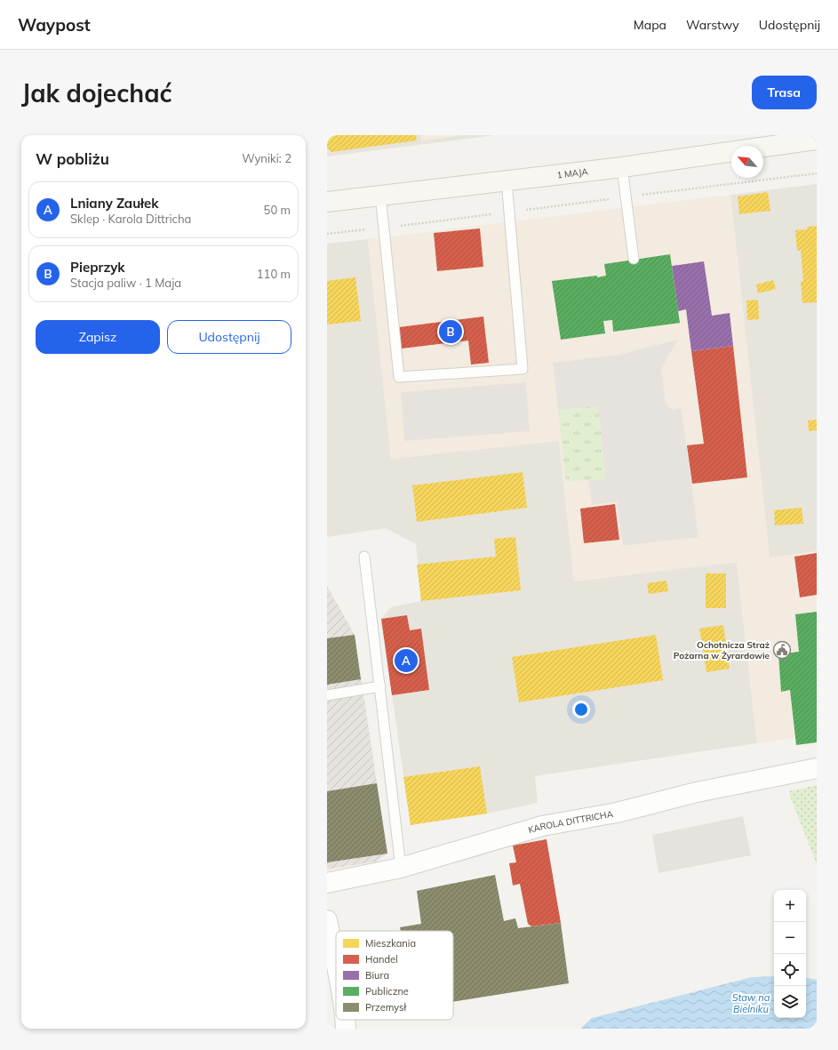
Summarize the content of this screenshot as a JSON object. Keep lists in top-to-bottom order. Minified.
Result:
{"streets":{"street":["1 MAJA","KAROLA DITTRICHA"]},"water":["Staw na Bielniku"],"places":{"public building":["Ochotnicza Straż Pożarna w Żyrardowie"]},"legend":["Mieszkania","Handel","Biura","Publiczne","Przemysł"],"north":"top left","page":{"header":"Waypost","nav":["Mapa","Warstwy","Udostępnij"],"buttons":["Trasa",["Zapisz","Udostępnij"]],"title":"Jak dojechać","heading":["W pobliżu","Wyniki: 2"],"list":[{"mark":"A","name":"Lniany Zaułek","note":"Sklep · Karola Dittricha","value":"50 m"},{"mark":"B","name":"Pieprzyk","note":"Stacja paliw · 1 Maja","value":"110 m"}],"pins":["B","A"],"map_buttons":["+","−"]}}
